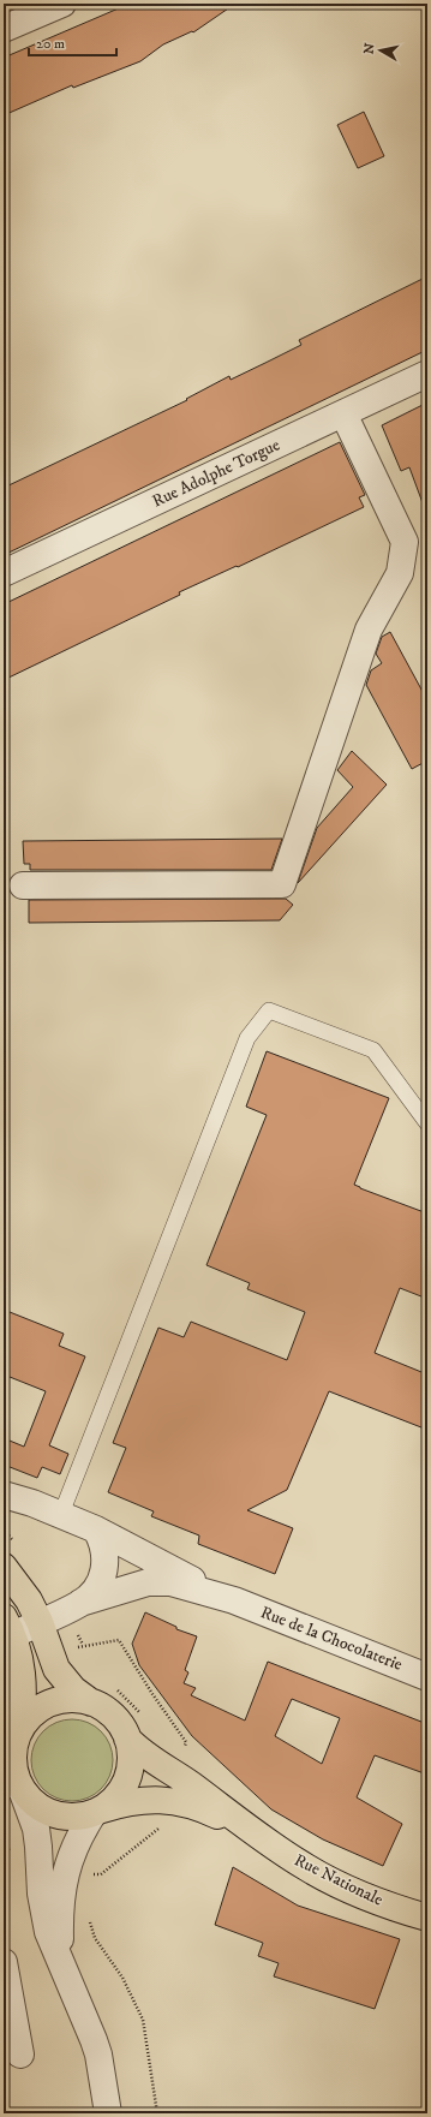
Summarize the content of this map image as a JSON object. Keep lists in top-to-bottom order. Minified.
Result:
{"streets":{"main road":["Rue Nationale"],"street":["Rue Adolphe Torgue","Rue de la Chocolaterie"]},"scale_bar":"20 m","north":"left"}
